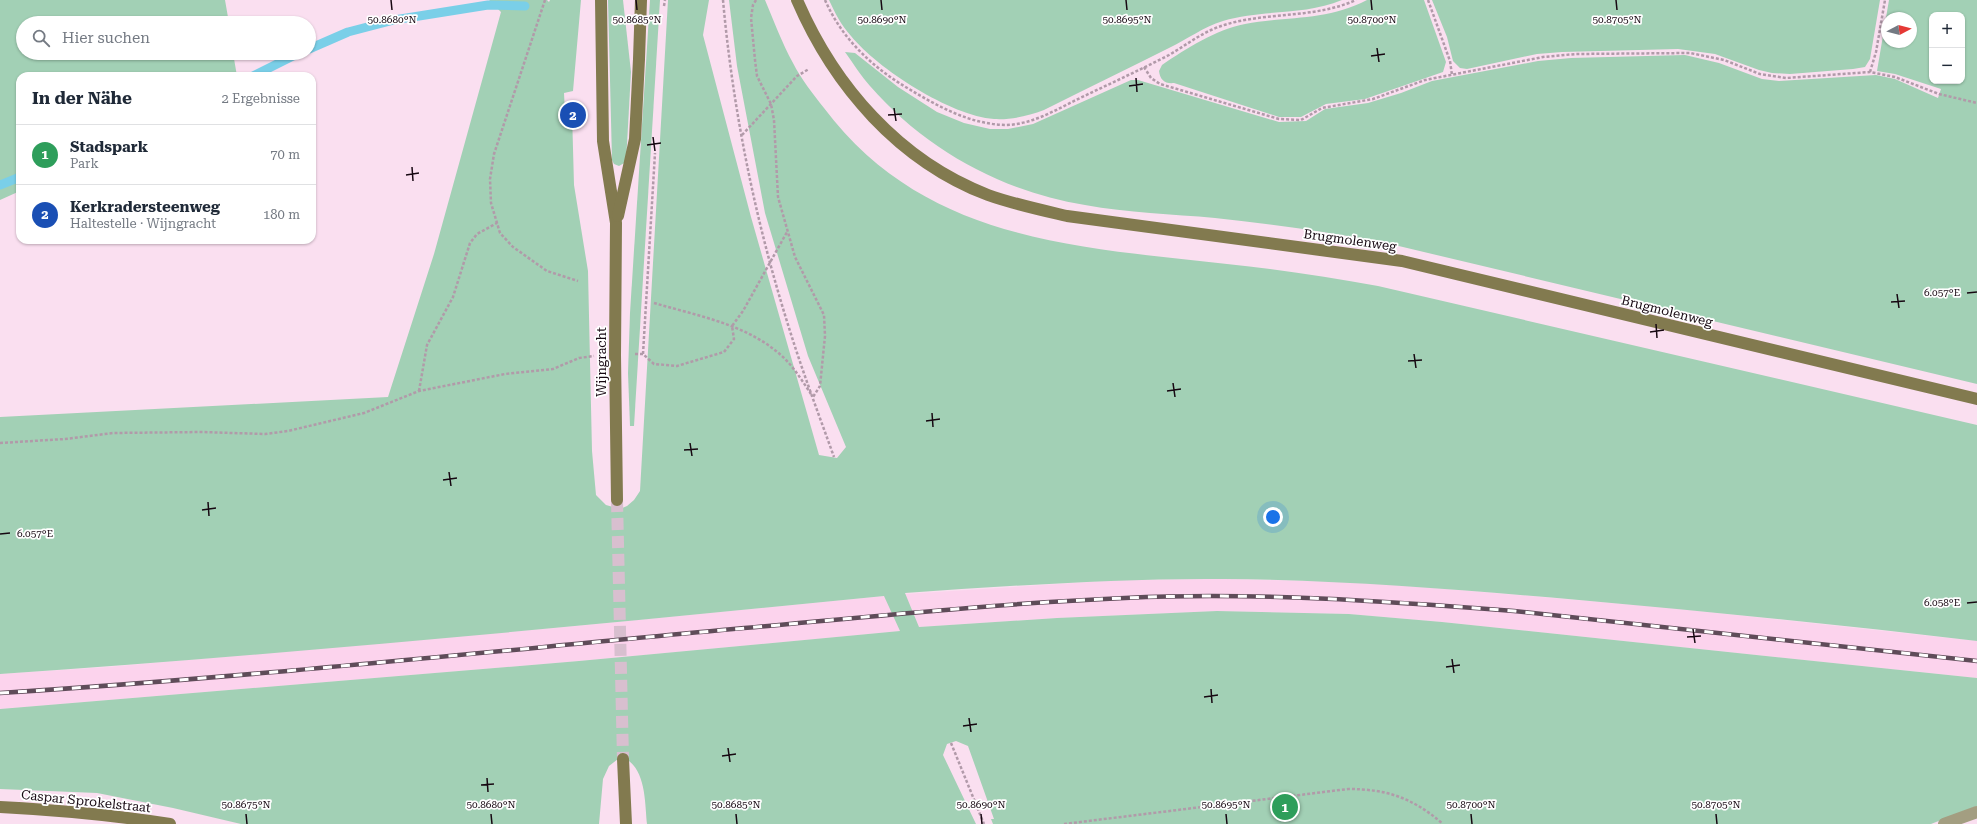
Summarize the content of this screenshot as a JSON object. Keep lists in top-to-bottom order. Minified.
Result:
{"streets":{"street":["Brugmolenweg","Wijngracht","Caspar Sprokelstraat"]},"north":"right","page":{"map_buttons":["+","−"],"search":"Hier suchen","heading":["In der Nähe","2 Ergebnisse"],"pins":["2","1"],"list":[{"mark":"1","name":"Stadspark","note":"Park","value":"70 m"},{"mark":"2","name":"Kerkradersteenweg","note":"Haltestelle · Wijngracht","value":"180 m"}]},"coordinates":["50.8680°N","50.8685°N","50.8690°N","50.8695°N","50.8700°N","50.8705°N","6.057°E","6.058°E","50.8675°N"]}
